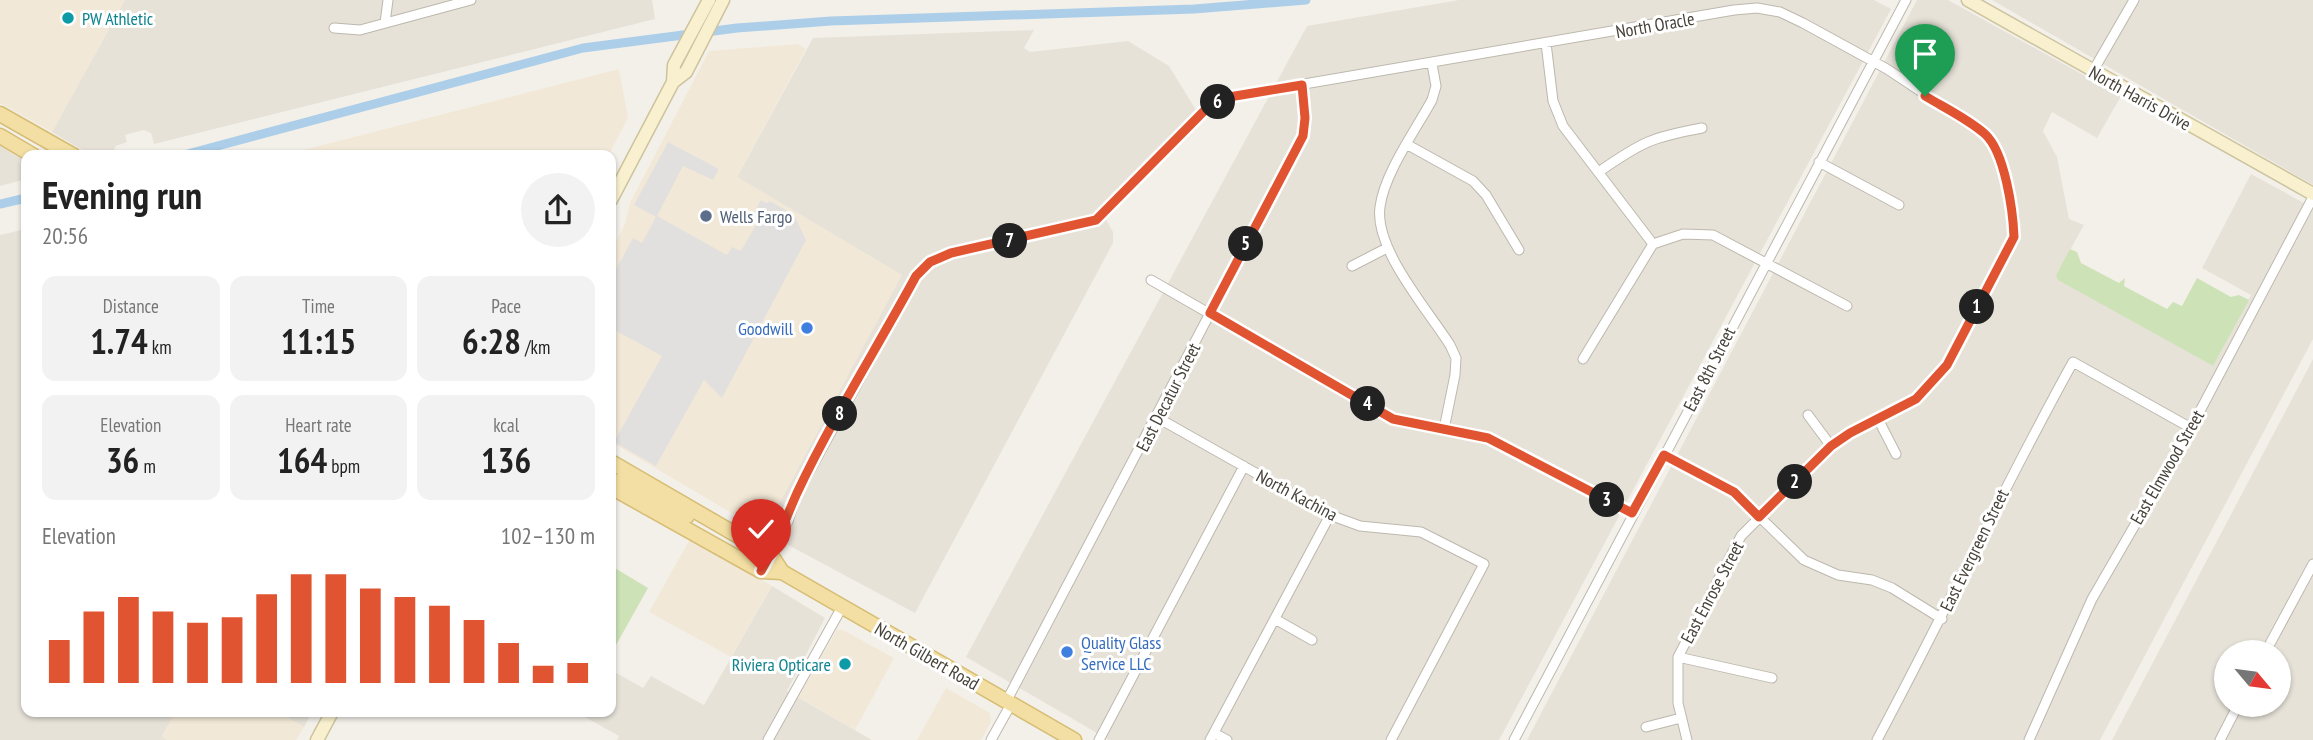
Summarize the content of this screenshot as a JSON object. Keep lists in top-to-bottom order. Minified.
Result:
{"streets":{"main road":["North Gilbert Road"],"street":["North Oracle","North Harris Drive","East 8th Street","East Decatur Street","East Elmwood Street","North Kachina","East Evergreen Street","East Enrose Street"]},"crossings":[["North Oracle","East 8th Street"],["North Oracle","East Decatur Street"],["North Oracle","East Enrose Street"],["North Oracle","North Gilbert Road"],["North Harris Drive","East Elmwood Street"],["East Decatur Street","North Kachina"],["East Decatur Street","North Gilbert Road"],["East Elmwood Street","East Evergreen Street"]],"places":["PW Athletic","Wells Fargo","Goodwill","Quality Glass Service LLC","Riviera Opticare"],"north":"bottom right","page":{"pins":["6","7","5","1","4","8","2","3"],"heading":["Evening run","20:56"],"stats":[["Distance","1.74 km"],["Time","11:15"],["Pace","6:28 /km"],["Elevation","36 m"],["Heart rate","164 bpm"],["kcal","136"]],"chart":["Elevation","102–130 m"]}}
